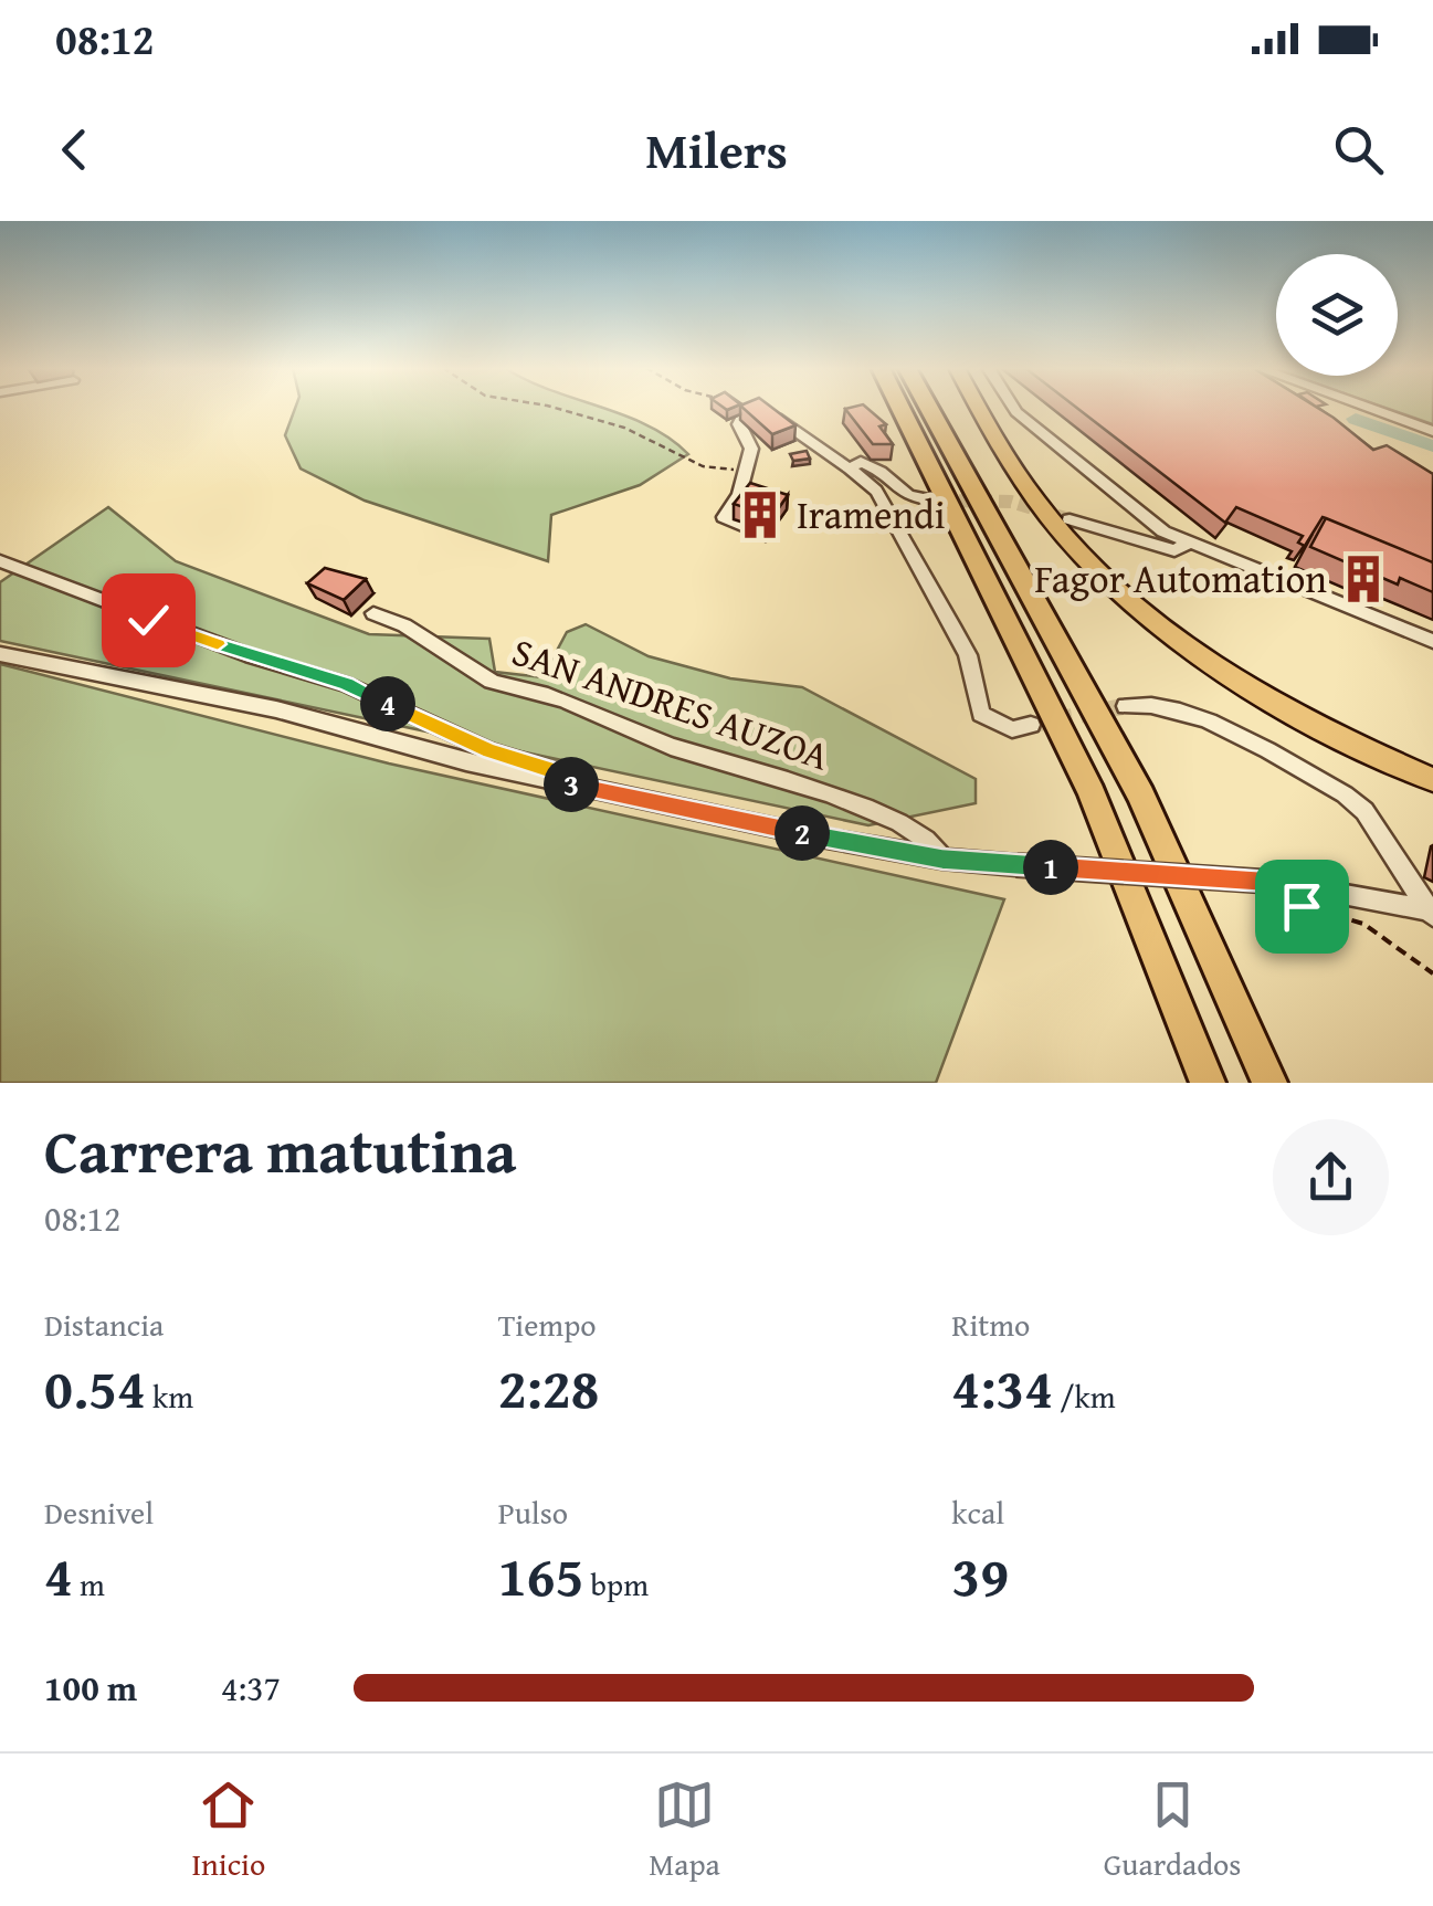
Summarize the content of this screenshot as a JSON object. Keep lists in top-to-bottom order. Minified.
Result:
{"streets":{"street":["SAN ANDRES AUZOA"]},"places":{"building":["Iramendi","Fagor Automation"]},"page":{"status":"08:12","header":"Milers","pins":["4","3","2","1"],"heading":["Carrera matutina","08:12"],"stats":[["Distancia","0.54 km"],["Tiempo","2:28"],["Ritmo","4:34 /km"],["Desnivel","4 m"],["Pulso","165 bpm"],["kcal","39"]],"list":[{"name":"100 m","note":"4:37"}],"tabs":["Inicio","Mapa","Guardados"]}}
